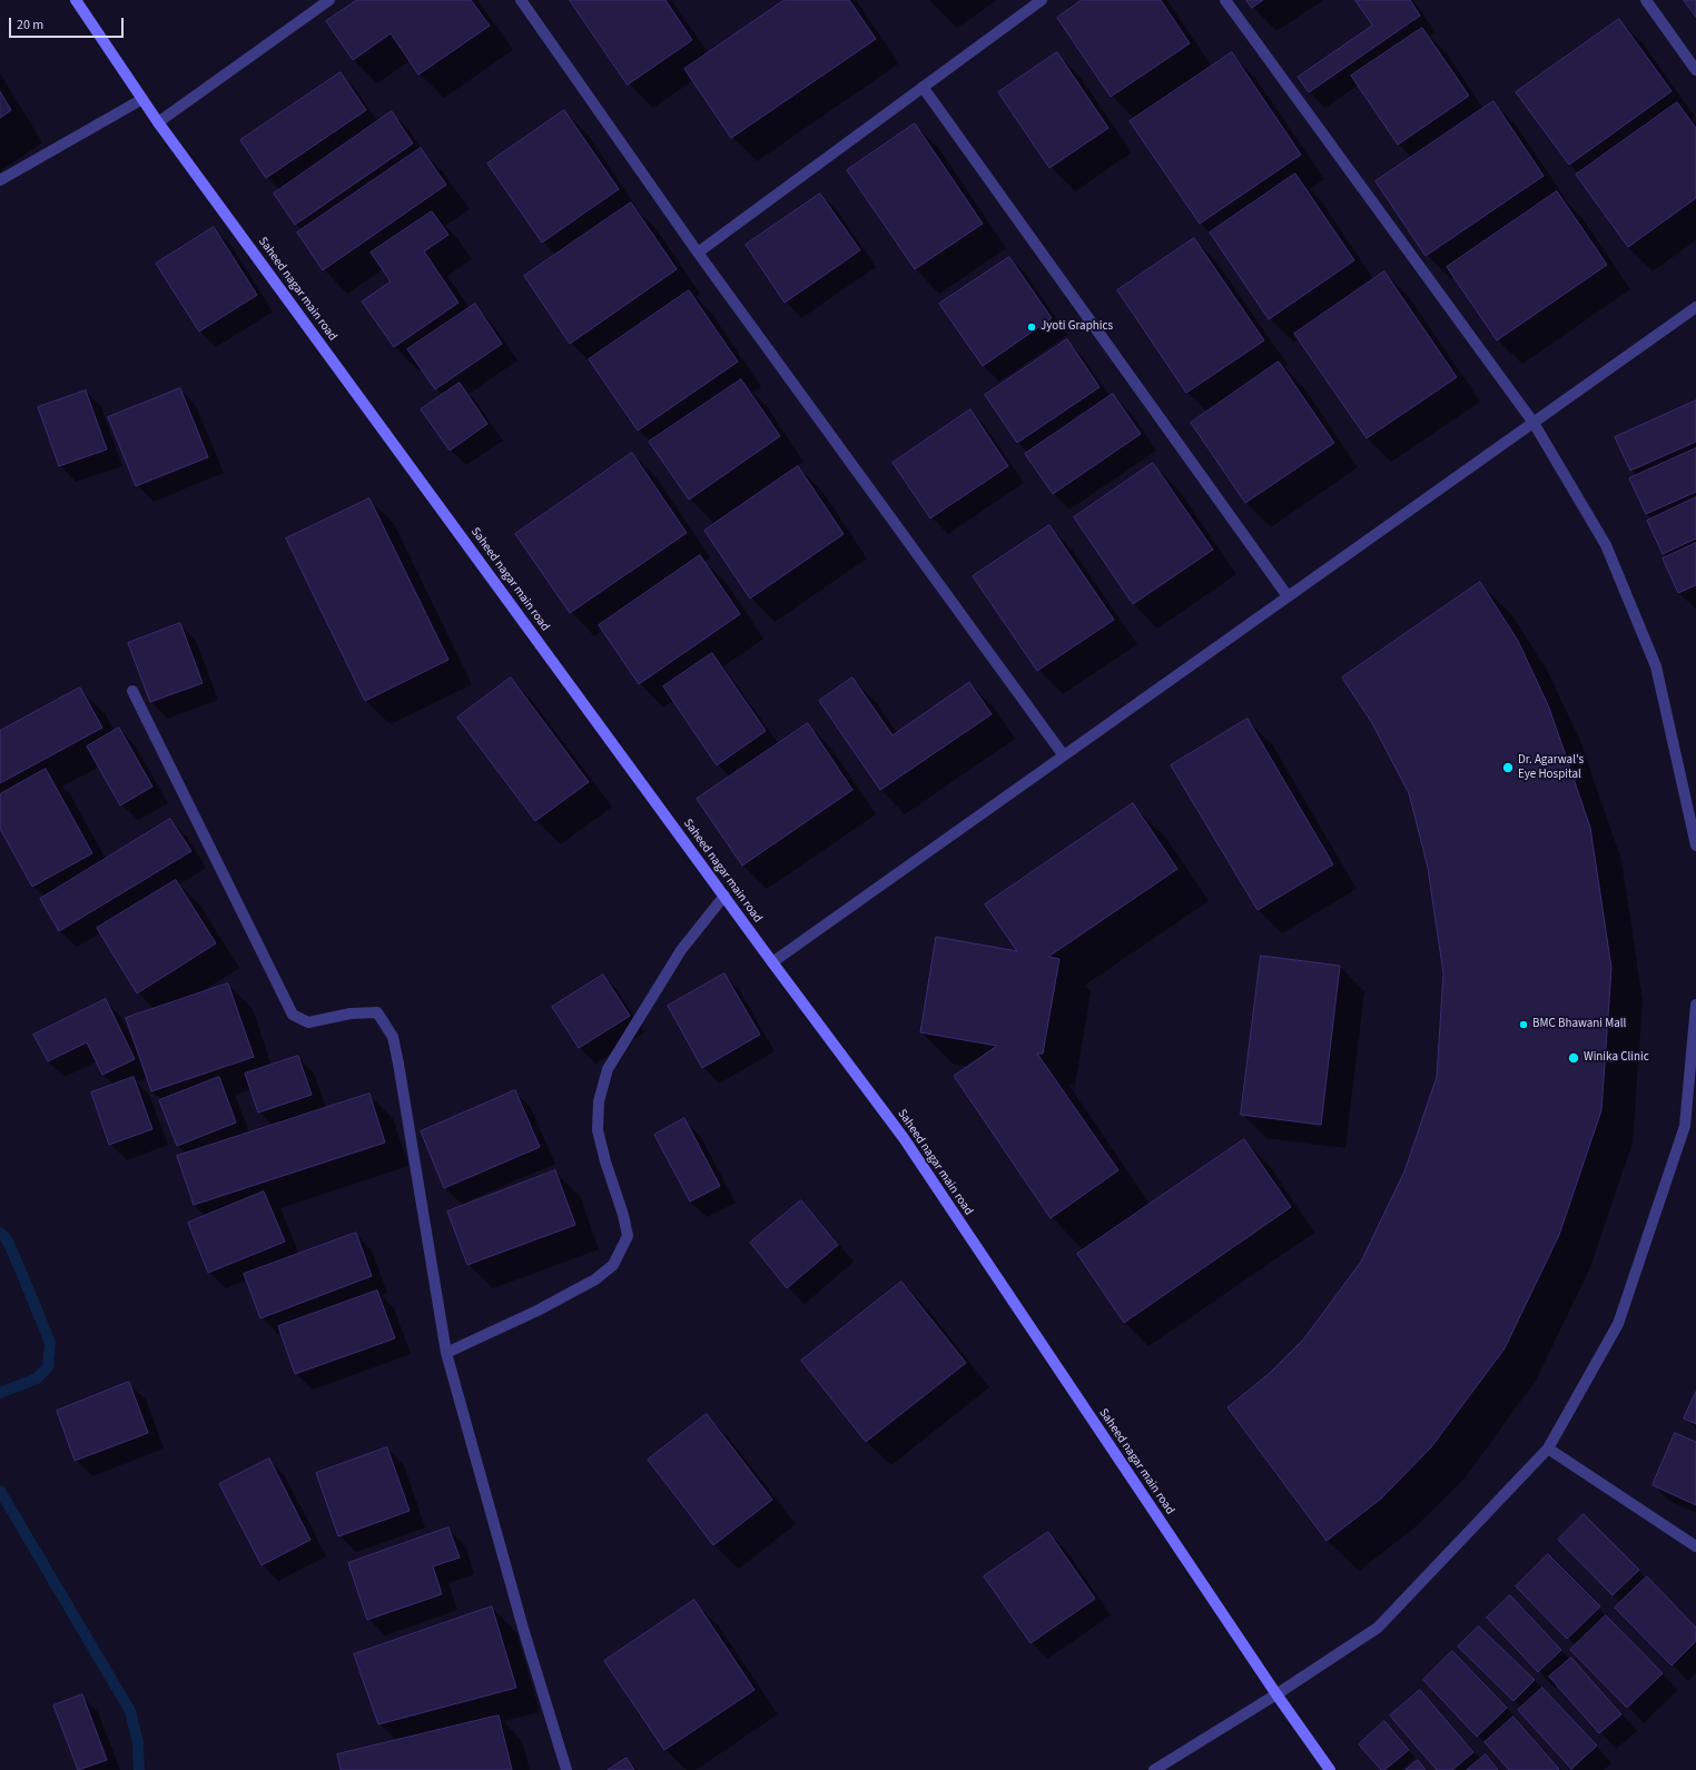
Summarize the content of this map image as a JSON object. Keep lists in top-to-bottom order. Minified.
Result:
{"streets":{"street":["Saheed nagar main road"]},"places":["Jyoti Graphics","Dr. Agarwal's Eye Hospital","BMC Bhawani Mall","Winika Clinic"],"scale_bar":"20 m"}
